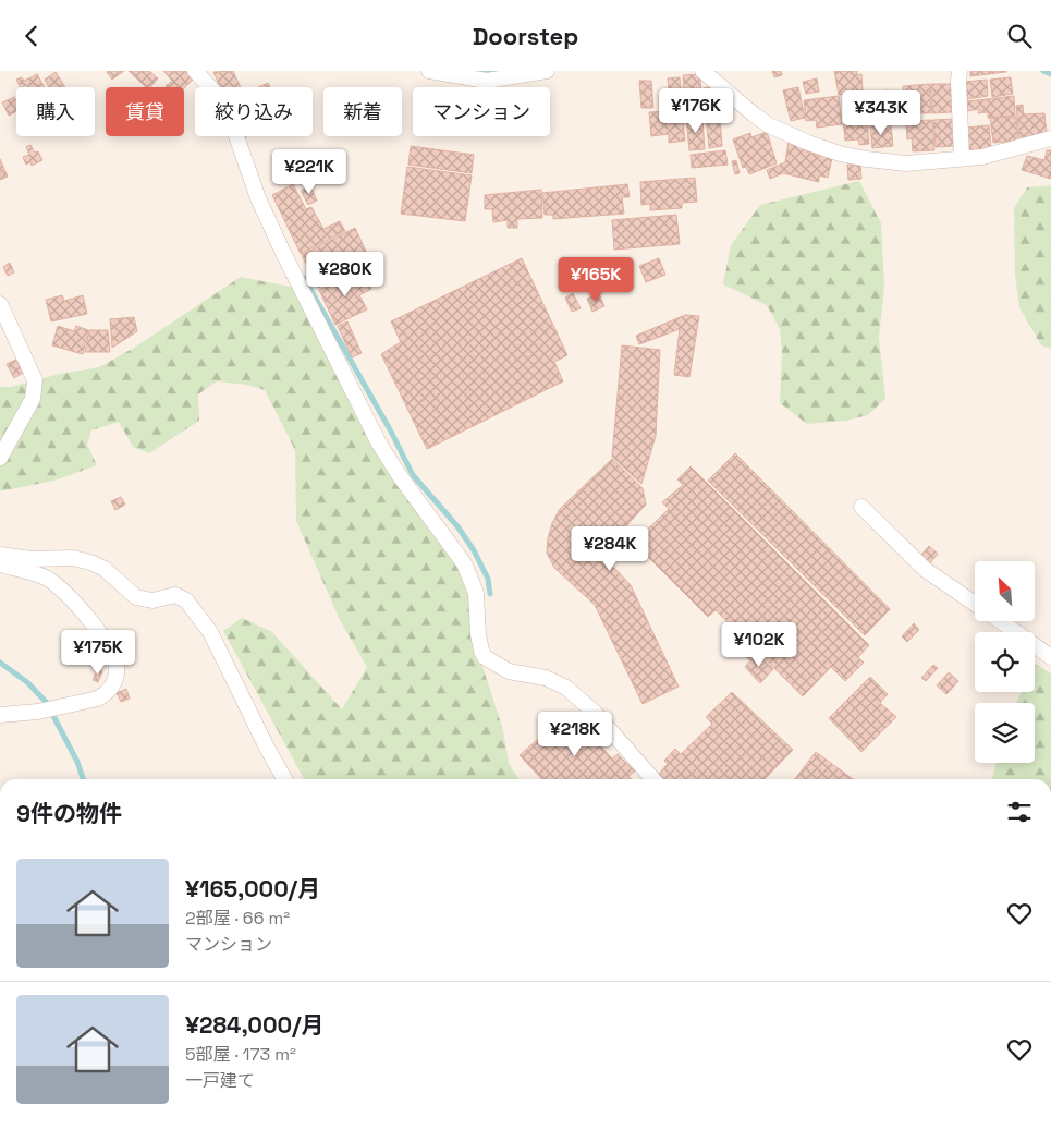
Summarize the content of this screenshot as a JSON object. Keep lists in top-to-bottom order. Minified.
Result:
{"north":"top left","page":{"header":"Doorstep","chip":["購入","賃貸","絞り込み","新着","マンション"],"price":["¥176K","¥343K","¥221K","¥280K","¥165K","¥284K","¥102K","¥175K","¥218K"],"heading":"9件の物件","list":[{"name":"¥165,000/月","note":"2部屋 · 66 m² · マンション"},{"name":"¥284,000/月","note":"5部屋 · 173 m² · 一戸建て"}]}}
